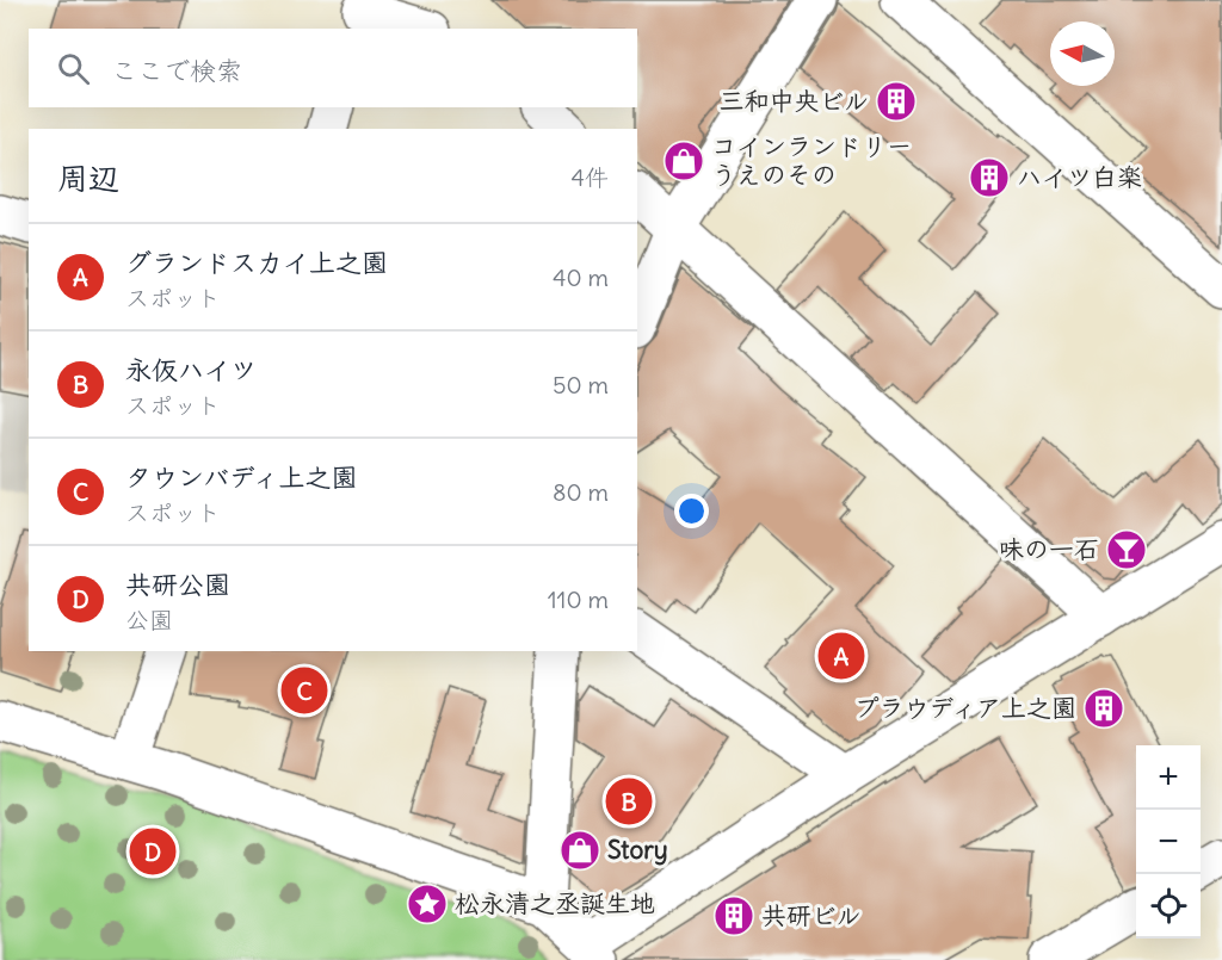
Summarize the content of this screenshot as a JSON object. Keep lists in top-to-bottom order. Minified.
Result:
{"places":{"building":["三和中央ビル","ハイツ白楽","プラウディア上之園","共研ビル"],"shop":["コインランドリー うえのその","Story"],"bar":["味の一石"],"place":["松永清之丞誕生地"]},"north":"left","page":{"search":"ここで検索","heading":["周辺","4件"],"list":[{"mark":"A","name":"グランドスカイ上之園","note":"スポット","value":"40 m"},{"mark":"B","name":"永仮ハイツ","note":"スポット","value":"50 m"},{"mark":"C","name":"タウンバディ上之園","note":"スポット","value":"80 m"},{"mark":"D","name":"共研公園","note":"公園","value":"110 m"}],"pins":["A","C","B","D"],"map_buttons":["+","−"]}}
